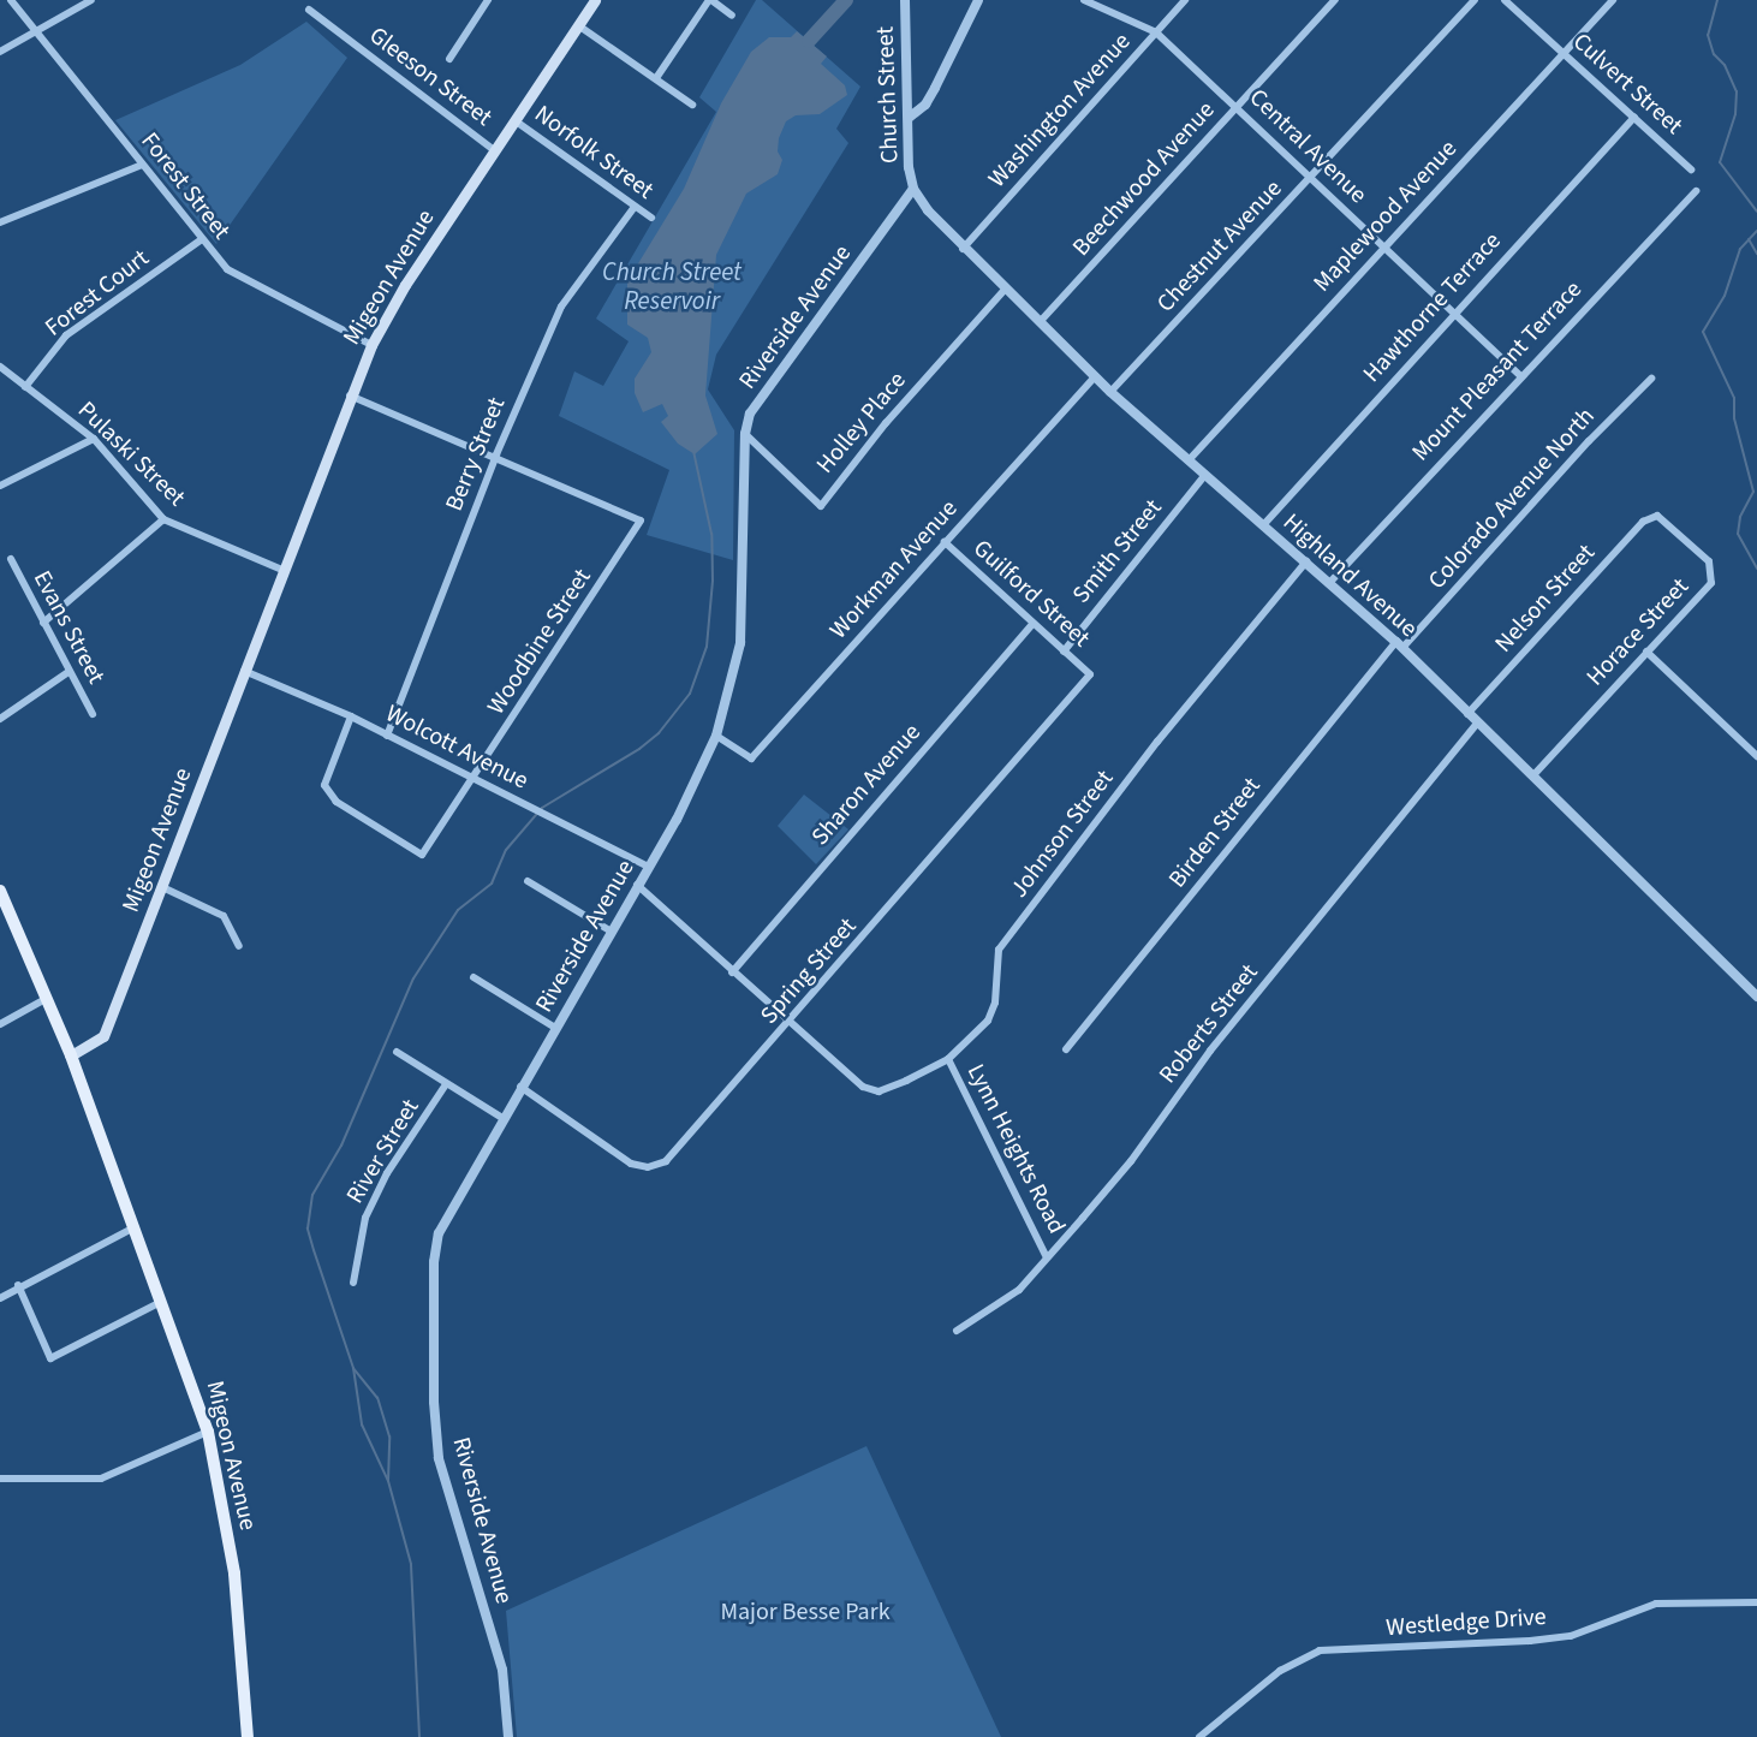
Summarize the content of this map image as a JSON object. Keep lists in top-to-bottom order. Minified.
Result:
{"streets":{"main road":["Migeon Avenue"],"street":["Gleeson Street","Culvert Street","Church Street","Washington Avenue","Central Avenue","Norfolk Street","Beechwood Avenue","Forest Street","Maplewood Avenue","Chestnut Avenue","Forest Court","Hawthorne Terrace","Riverside Avenue","Mount Pleasant Terrace","Holley Place","Pulaski Street","Berry Street","Colorado Avenue North","Smith Street","Workman Avenue","Highland Avenue","Guilford Street","Nelson Street","Evans Street","Horace Street","Woodbine Street","Wolcott Avenue","Sharon Avenue","Birden Street","Johnson Street","Spring Street","Roberts Street","Lynn Heights Road","River Street","Westledge Drive"]},"crossings":[["Gleeson Street","Migeon Avenue"],["Culvert Street","Maplewood Avenue"],["Culvert Street","Hawthorne Terrace"],["Church Street","Riverside Avenue"],["Church Street","Highland Avenue"],["Washington Avenue","Central Avenue"],["Washington Avenue","Highland Avenue"],["Central Avenue","Beechwood Avenue"],["Central Avenue","Maplewood Avenue"],["Central Avenue","Chestnut Avenue"],["Central Avenue","Hawthorne Terrace"],["Central Avenue","Mount Pleasant Terrace"],["Norfolk Street","Migeon Avenue"],["Norfolk Street","Berry Street"],["Beechwood Avenue","Highland Avenue"],["Forest Street","Migeon Avenue"],["Forest Street","Forest Court"],["Maplewood Avenue","Highland Avenue"],["Chestnut Avenue","Highland Avenue"],["Migeon Avenue","Pulaski Street"],["Migeon Avenue","Wolcott Avenue"],["Forest Court","Pulaski Street"],["Hawthorne Terrace","Highland Avenue"],["Riverside Avenue","Holley Place"],["Riverside Avenue","Workman Avenue"],["Riverside Avenue","Highland Avenue"],["Riverside Avenue","Wolcott Avenue"],["Riverside Avenue","Spring Street"],["Mount Pleasant Terrace","Highland Avenue"],["Holley Place","Highland Avenue"],["Berry Street","Woodbine Street"],["Berry Street","Wolcott Avenue"],["Colorado Avenue North","Highland Avenue"],["Colorado Avenue North","Birden Street"],["Smith Street","Highland Avenue"],["Smith Street","Guilford Street"],["Workman Avenue","Highland Avenue"],["Workman Avenue","Guilford Street"],["Highland Avenue","Nelson Street"],["Highland Avenue","Horace Street"],["Highland Avenue","Birden Street"],["Highland Avenue","Johnson Street"],["Highland Avenue","Roberts Street"],["Guilford Street","Sharon Avenue"],["Guilford Street","Spring Street"],["Nelson Street","Horace Street"],["Woodbine Street","Wolcott Avenue"],["Johnson Street","Spring Street"],["Johnson Street","Lynn Heights Road"],["Roberts Street","Lynn Heights Road"]],"water":["Church Street Reservoir"],"parks":["Major Besse Park"]}
